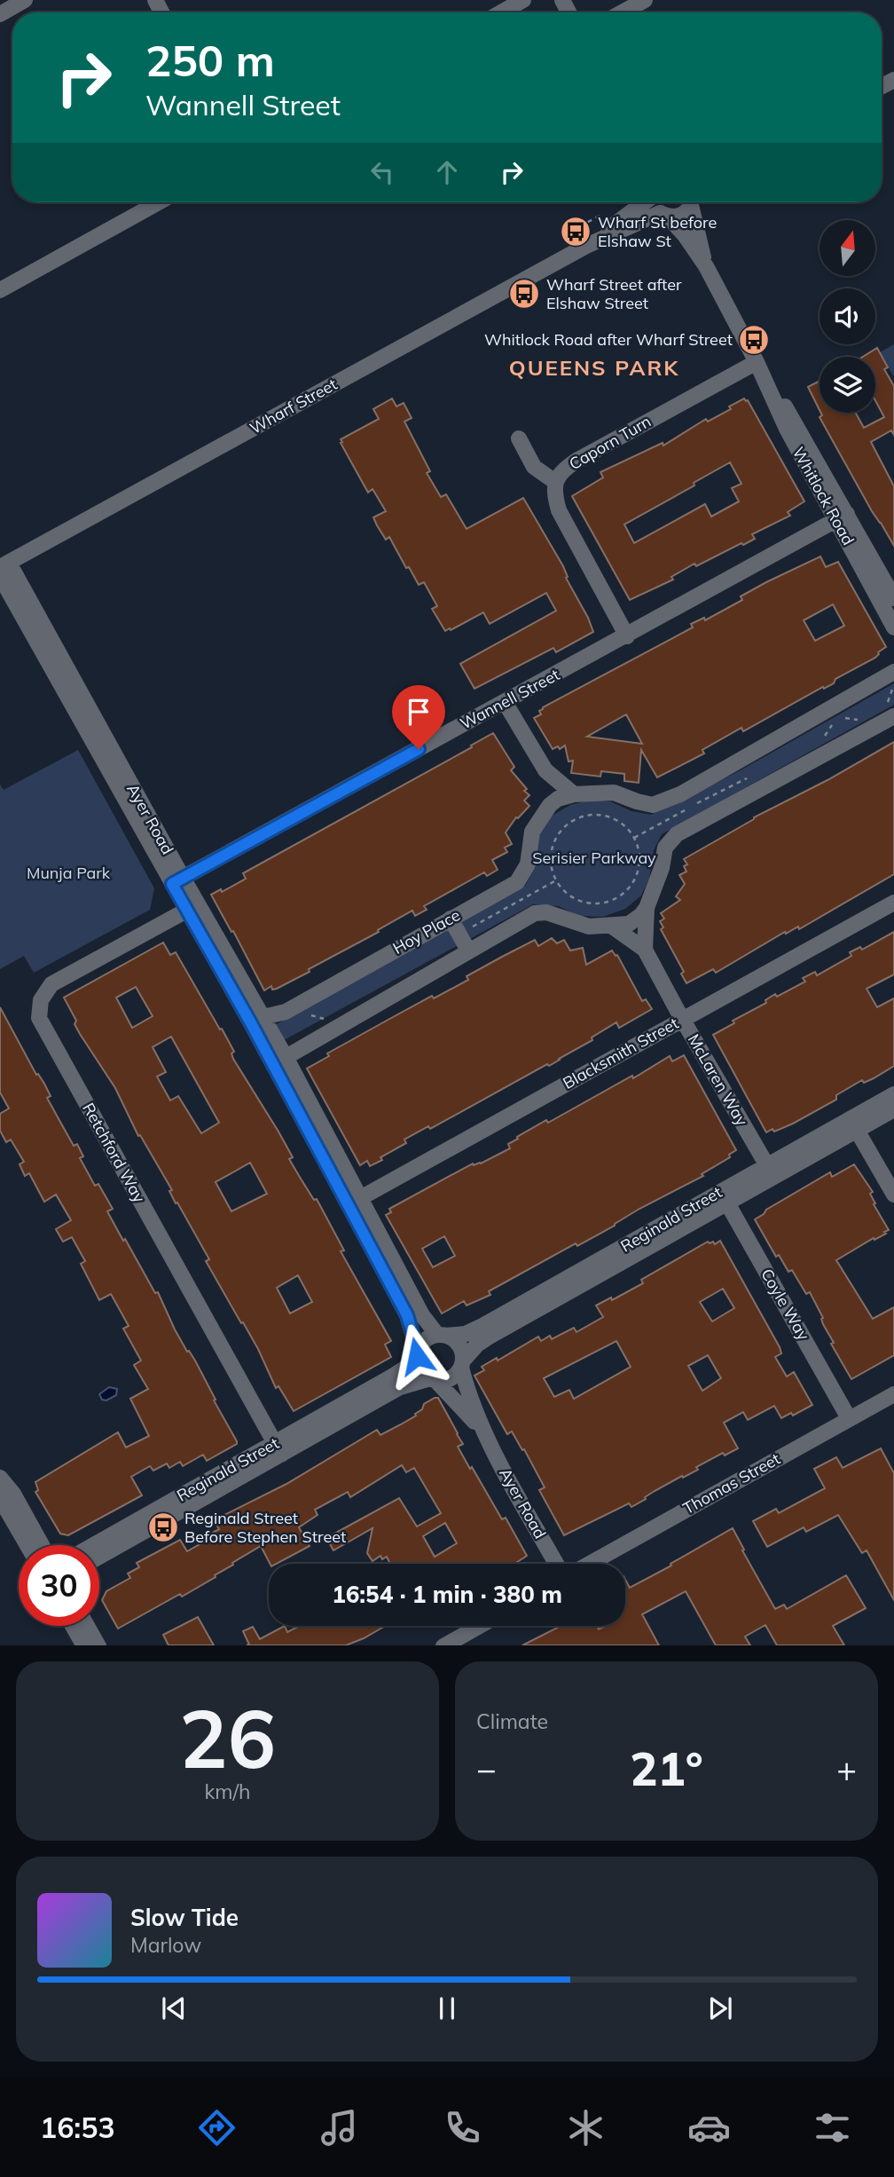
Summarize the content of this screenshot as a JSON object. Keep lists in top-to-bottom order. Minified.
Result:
{"streets":{"street":["Wharf Street","Caporn Turn","Whitlock Road","Wannell Street","Ayer Road","Hoy Place","Blacksmith Street","McLaren Way","Retchford Way","Reginald Street","Coyle Way","Thomas Street"]},"crossings":[["Wharf Street","Whitlock Road"],["Wharf Street","Ayer Road"],["Caporn Turn","Whitlock Road"],["Caporn Turn","Wannell Street"],["Whitlock Road","Wannell Street"],["Wannell Street","Ayer Road"],["Ayer Road","Hoy Place"],["Ayer Road","Blacksmith Street"],["Ayer Road","Retchford Way"],["Ayer Road","Reginald Street"],["Blacksmith Street","McLaren Way"],["McLaren Way","Reginald Street"],["Retchford Way","Reginald Street"],["Reginald Street","Coyle Way"],["Coyle Way","Thomas Street"]],"districts":["QUEENS PARK"],"parks":["Serisier Parkway","Munja Park"],"places":{"bus stop":["Wharf St before Elshaw St","Wharf Street after Elshaw Street","Whitlock Road after Wharf Street","Reginald Street Before Stephen Street"]},"north":"top","page":{"turn":["250 m","Wannell Street"],"limit":"30","trip":"16:54 · 1 min · 380 m","tile":[["26","km/h"],"Climate"],"heat":["−","21°","+"],"song":["Slow Tide","Marlow"],"tabs":"16:53"}}
